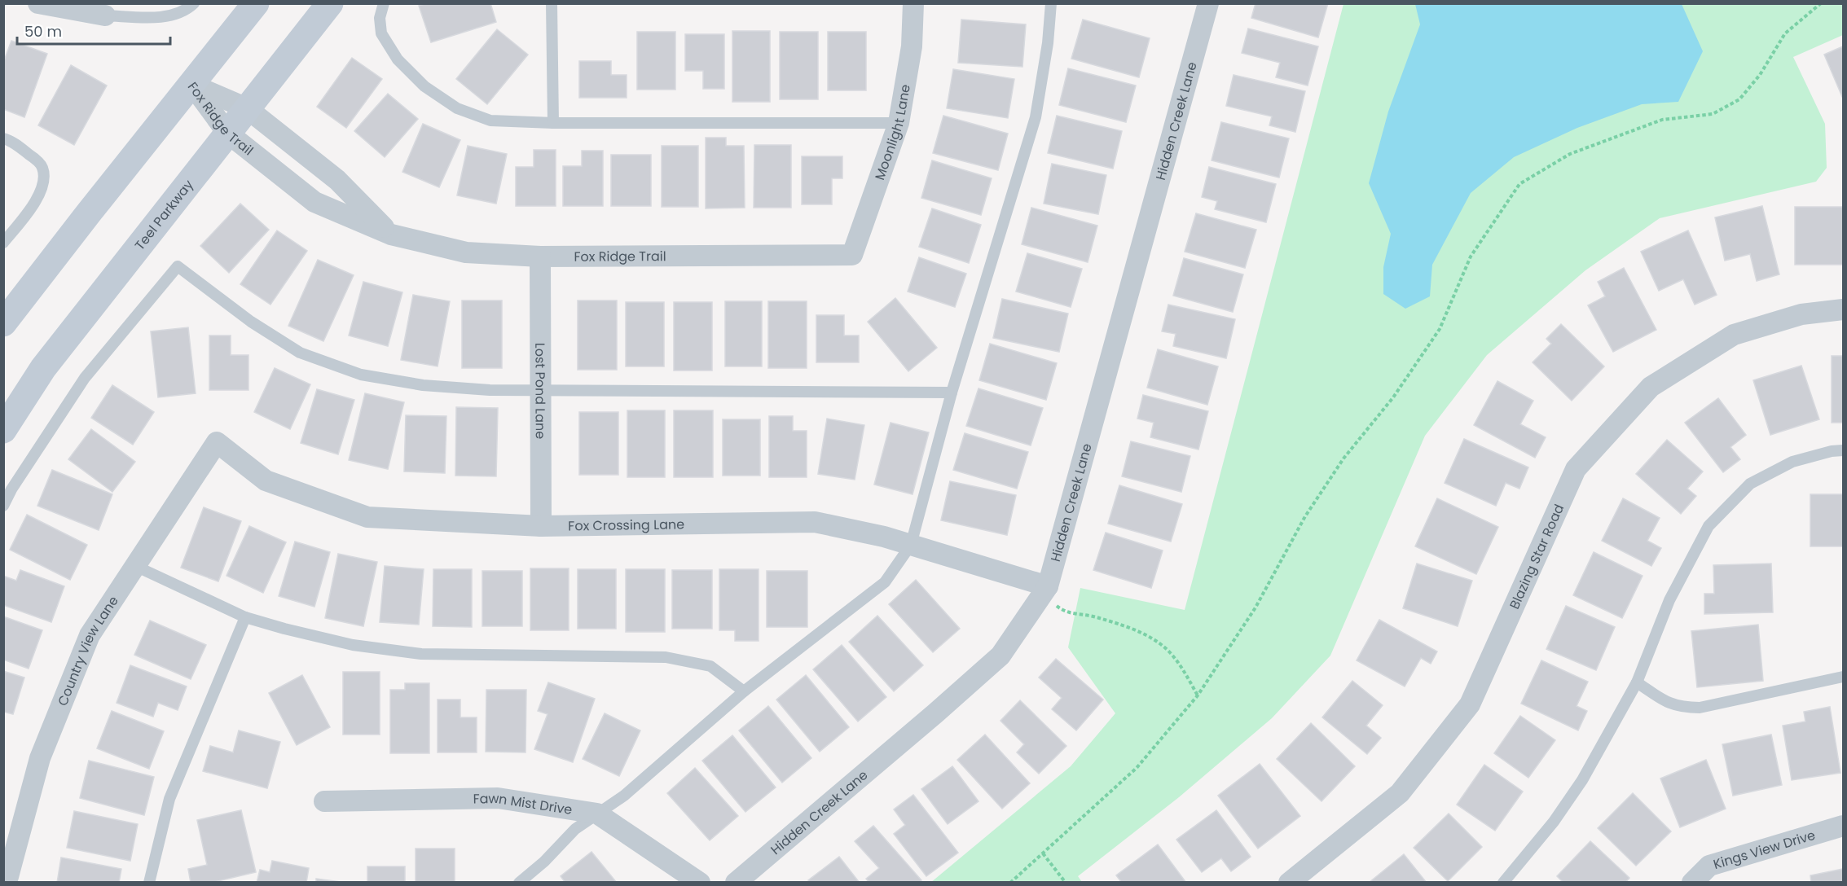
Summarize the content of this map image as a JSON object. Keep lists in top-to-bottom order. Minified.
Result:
{"streets":{"main road":["Teel Parkway"],"street":["Fox Ridge Trail","Hidden Creek Lane","Moonlight Lane","Lost Pond Lane","Fox Crossing Lane","Blazing Star Road","Country View Lane","Fawn Mist Drive","Kings View Drive"]},"crossings":[["Fox Ridge Trail","Moonlight Lane"],["Fox Ridge Trail","Teel Parkway"],["Fox Ridge Trail","Lost Pond Lane"],["Hidden Creek Lane","Fox Crossing Lane"],["Lost Pond Lane","Fox Crossing Lane"],["Fox Crossing Lane","Country View Lane"]],"scale_bar":"50 m"}
